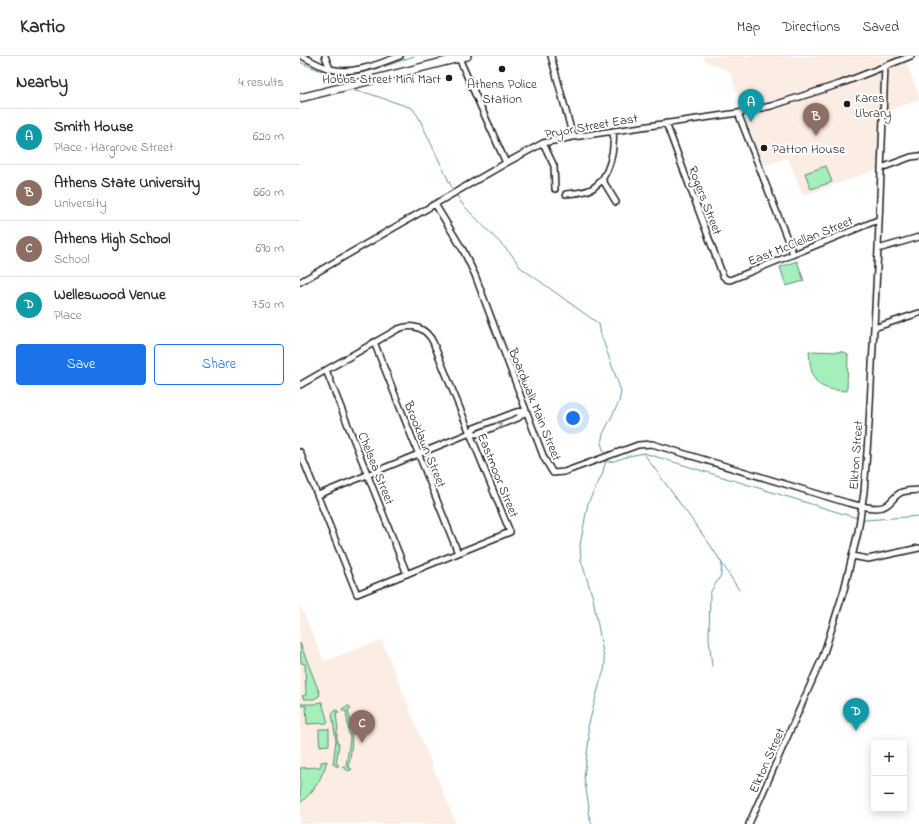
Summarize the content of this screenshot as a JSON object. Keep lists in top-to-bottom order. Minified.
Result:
{"streets":{"street":["Pryor Street East","Rogers Street","East McClellan Street","Boardwalk Main Street","Brooklawn Street","Elkton Street","Chelsea Street","Eastmoor Street"]},"crossings":[["Pryor Street East","Rogers Street"],["Pryor Street East","Boardwalk Main Street"],["Pryor Street East","Elkton Street"],["Rogers Street","East McClellan Street"],["East McClellan Street","Elkton Street"],["Boardwalk Main Street","Elkton Street"],["Brooklawn Street","Eastmoor Street"],["Chelsea Street","Eastmoor Street"]],"places":["Athens Police Station","Hobbs Street Mini Mart","Kares Library","Patton House"],"page":{"header":"Kartio","nav":["Map","Directions","Saved"],"heading":["Nearby","4 results"],"pins":["A","B","D","C"],"list":[{"mark":"A","name":"Smith House","note":"Place · Hargrove Street","value":"620 m"},{"mark":"B","name":"Athens State University","note":"University","value":"660 m"},{"mark":"C","name":"Athens High School","note":"School","value":"690 m"},{"mark":"D","name":"Welleswood Venue","note":"Place","value":"750 m"}],"buttons":["Save","Share"],"map_buttons":["+","−"]}}
